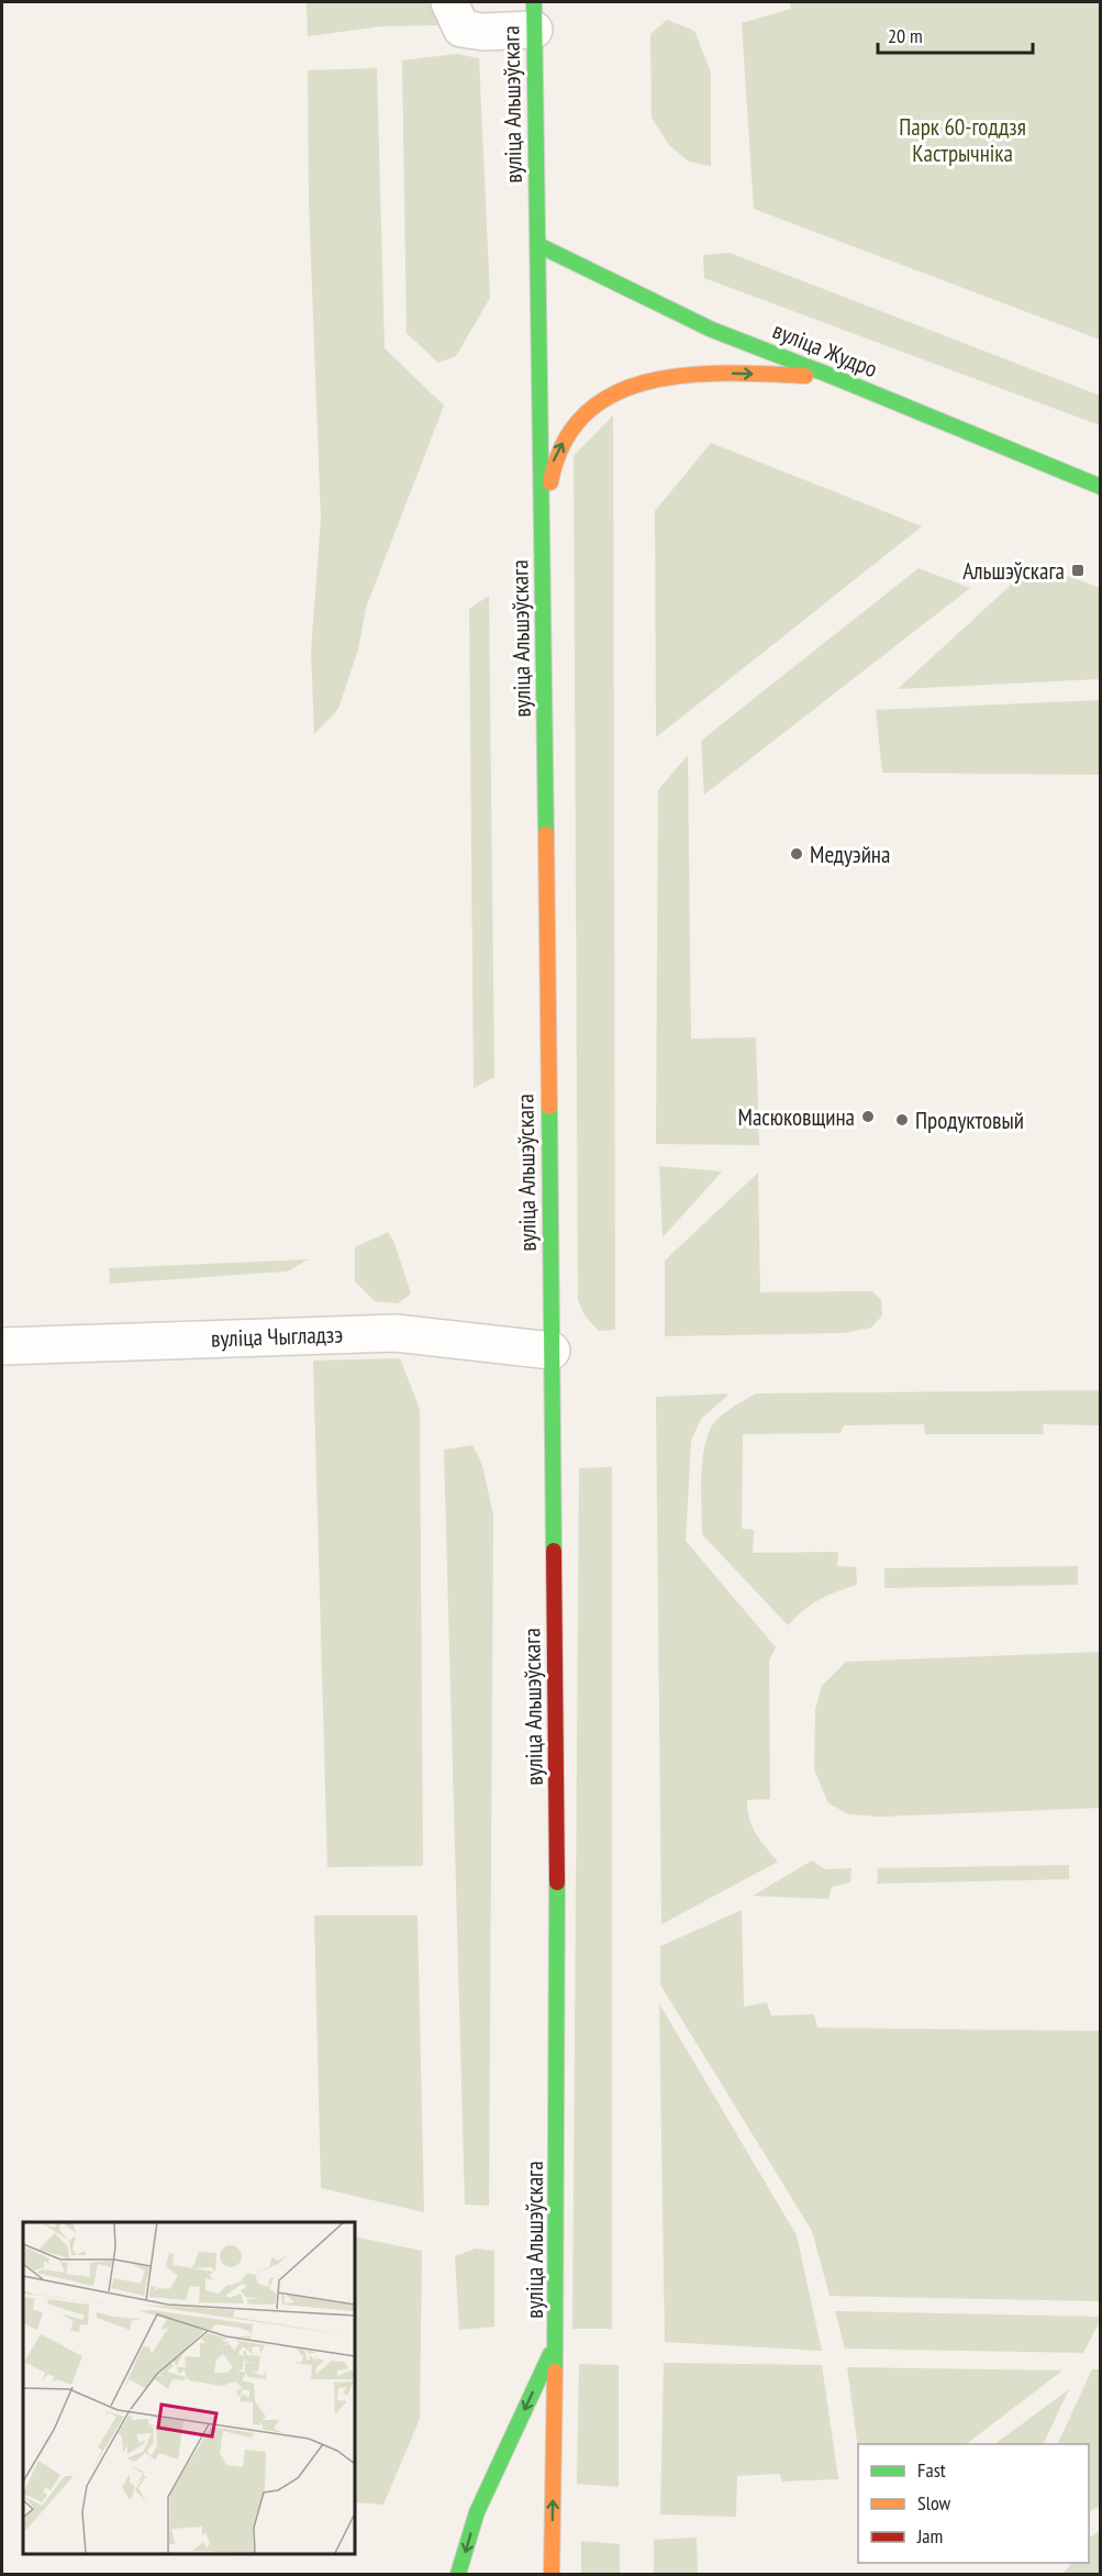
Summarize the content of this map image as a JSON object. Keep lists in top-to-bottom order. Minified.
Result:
{"streets":{"main road":["вуліца Альшэўскага","вуліца Жудро"],"street":["вуліца Чыгладзэ"]},"crossings":[["вуліца Альшэўскага","вуліца Жудро"],["вуліца Альшэўскага","вуліца Чыгладзэ"]],"parks":["Парк 60-годдзя Кастрычніка"],"places":{"transit":["Альшэўскага"],"other":["Медуэйна","Масюковщина","Продуктовый"]},"legend":["Fast","Slow","Jam"],"scale_bar":"20 m"}
